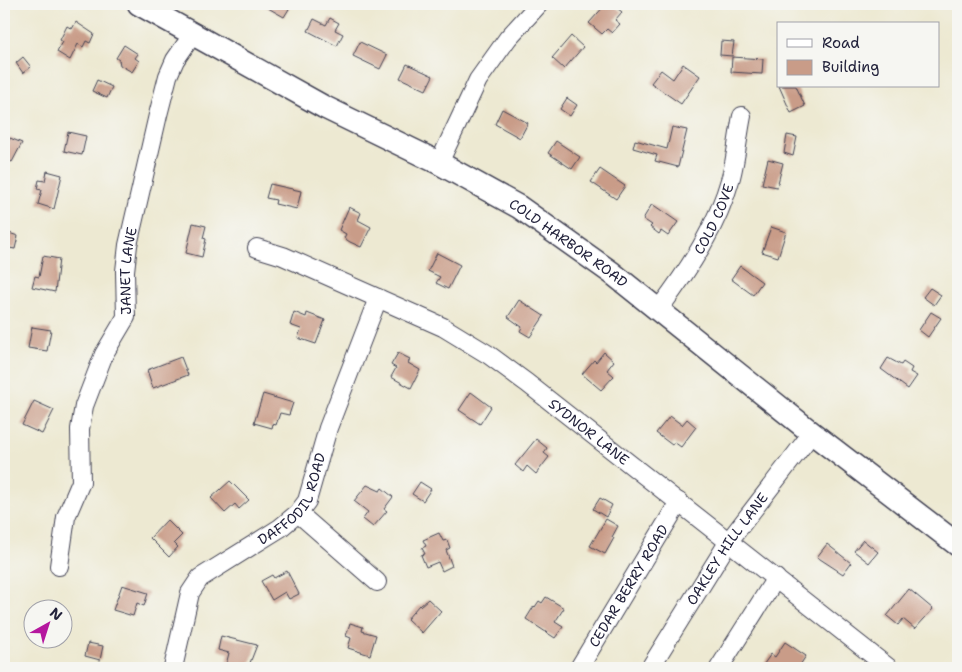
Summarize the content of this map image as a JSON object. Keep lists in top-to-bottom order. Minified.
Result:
{"streets":{"main road":["COLD HARBOR ROAD"],"street":["COLD COVE","JANET LANE","SYDNOR LANE","DAFFODIL ROAD","OAKLEY HILL LANE","CEDAR BERRY ROAD"]},"crossings":[["COLD COVE","COLD HARBOR ROAD"],["COLD HARBOR ROAD","JANET LANE"],["COLD HARBOR ROAD","OAKLEY HILL LANE"],["SYDNOR LANE","DAFFODIL ROAD"],["SYDNOR LANE","OAKLEY HILL LANE"],["SYDNOR LANE","CEDAR BERRY ROAD"]],"legend":["Road","Building"],"north":"top right"}
